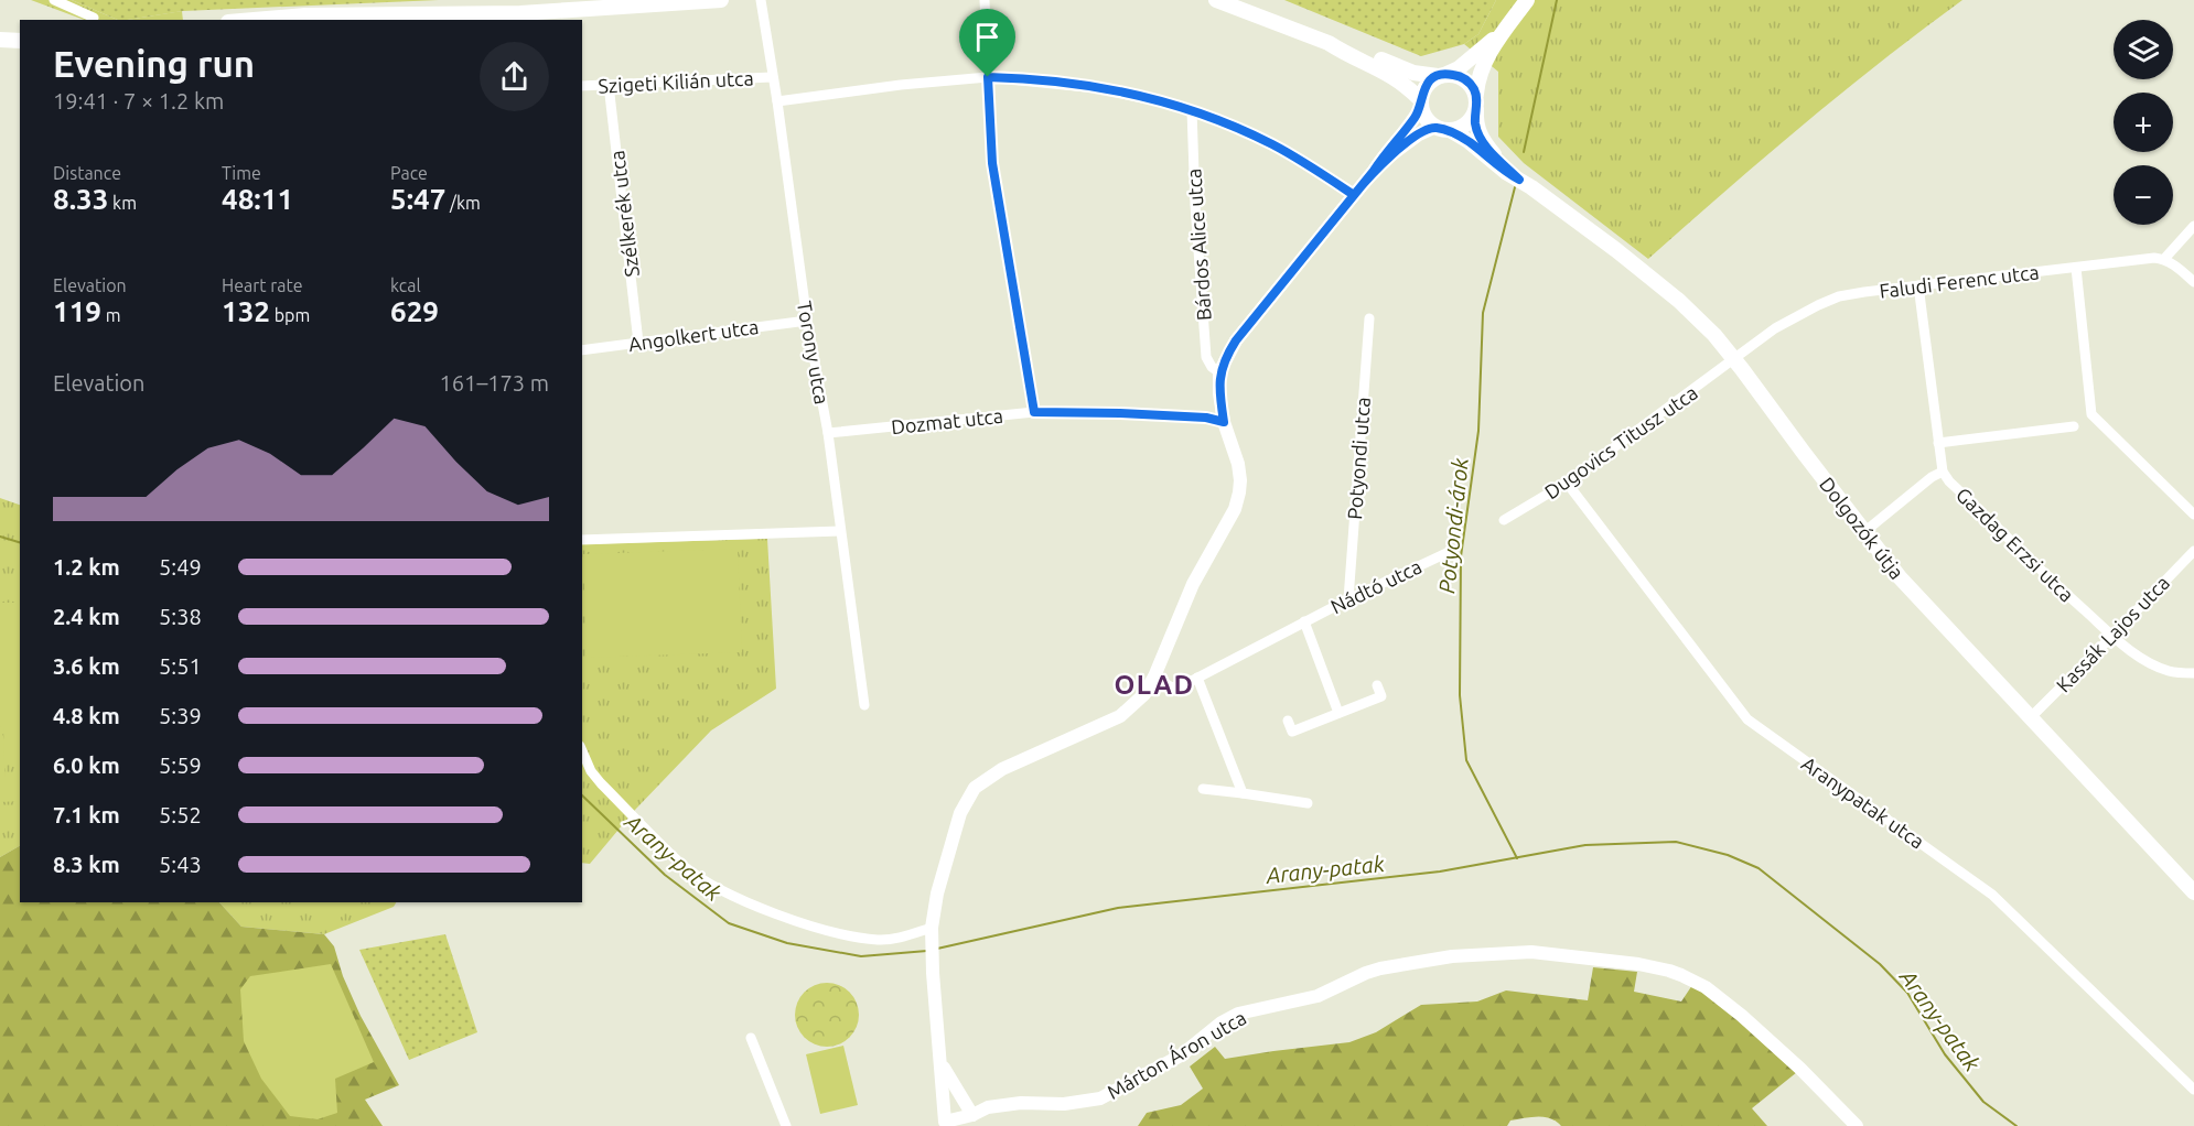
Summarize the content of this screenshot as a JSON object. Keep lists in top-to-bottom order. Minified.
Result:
{"streets":{"main road":["Dolgozók útja"],"street":["Szigeti Kilián utca","Szélkerék utca","Bárdos Alice utca","Faludi Ferenc utca","Angolkert utca","Torony utca","Dozmat utca","Dugovics Titusz utca","Potyondi utca","Gazdag Erzsi utca","Nádtó utca","Kassák Lajos utca","Aranypatak utca","Márton Áron utca"]},"crossings":[["Szigeti Kilián utca","Szélkerék utca"],["Szigeti Kilián utca","Torony utca"],["Szélkerék utca","Angolkert utca"],["Faludi Ferenc utca","Dugovics Titusz utca"],["Faludi Ferenc utca","Dolgozók útja"],["Faludi Ferenc utca","Gazdag Erzsi utca"],["Angolkert utca","Torony utca"],["Torony utca","Dozmat utca"],["Dugovics Titusz utca","Dolgozók útja"],["Dugovics Titusz utca","Aranypatak utca"],["Potyondi utca","Nádtó utca"],["Dolgozók útja","Kassák Lajos utca"],["Gazdag Erzsi utca","Kassák Lajos utca"]],"districts":["OLAD"],"water":["Potyondi-árok","Arany-patak"],"page":{"map_buttons":["+","−"],"heading":["Evening run","19:41 · 7 × 1.2 km"],"stats":[["Distance","8.33 km"],["Time","48:11"],["Pace","5:47 /km"],["Elevation","119 m"],["Heart rate","132 bpm"],["kcal","629"]],"chart":["Elevation","161–173 m"],"list":[{"name":"1.2 km","note":"5:49"},{"name":"2.4 km","note":"5:38"},{"name":"3.6 km","note":"5:51"},{"name":"4.8 km","note":"5:39"},{"name":"6.0 km","note":"5:59"},{"name":"7.1 km","note":"5:52"},{"name":"8.3 km","note":"5:43"}]}}
